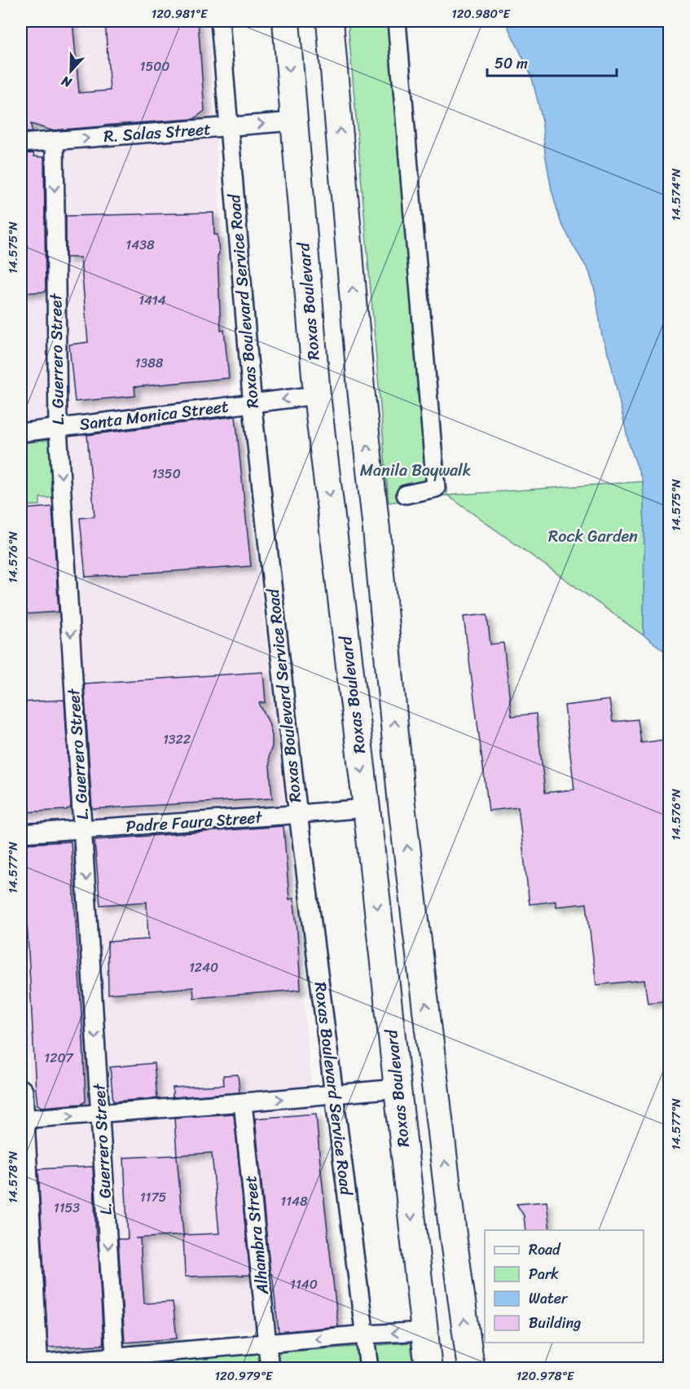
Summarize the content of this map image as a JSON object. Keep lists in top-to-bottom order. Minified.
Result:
{"streets":{"highway":["Roxas Boulevard"],"street":["R. Salas Street","Roxas Boulevard Service Road","L. Guerrero Street","Santa Monica Street","Padre Faura Street","Alhambra Street"]},"crossings":[["R. Salas Street","Roxas Boulevard Service Road"],["R. Salas Street","Roxas Boulevard"],["R. Salas Street","L. Guerrero Street"],["Roxas Boulevard Service Road","Santa Monica Street"],["Roxas Boulevard Service Road","Padre Faura Street"],["Roxas Boulevard","Santa Monica Street"],["Roxas Boulevard","Padre Faura Street"],["L. Guerrero Street","Santa Monica Street"],["L. Guerrero Street","Padre Faura Street"]],"one_way":["R. Salas Street","L. Guerrero Street"],"parks":["Manila Baywalk","Rock Garden"],"house_numbers":["1500","1438","1414","1388","1350","1322","1240","1207","1175","1148","1153","1140"],"legend":["Road","Park","Water","Building"],"scale_bar":"50 m","north":"bottom","coordinates":["120.981°E","120.980°E","14.574°N","14.575°N","14.576°N","14.577°N","14.578°N","120.979°E","120.978°E"]}
